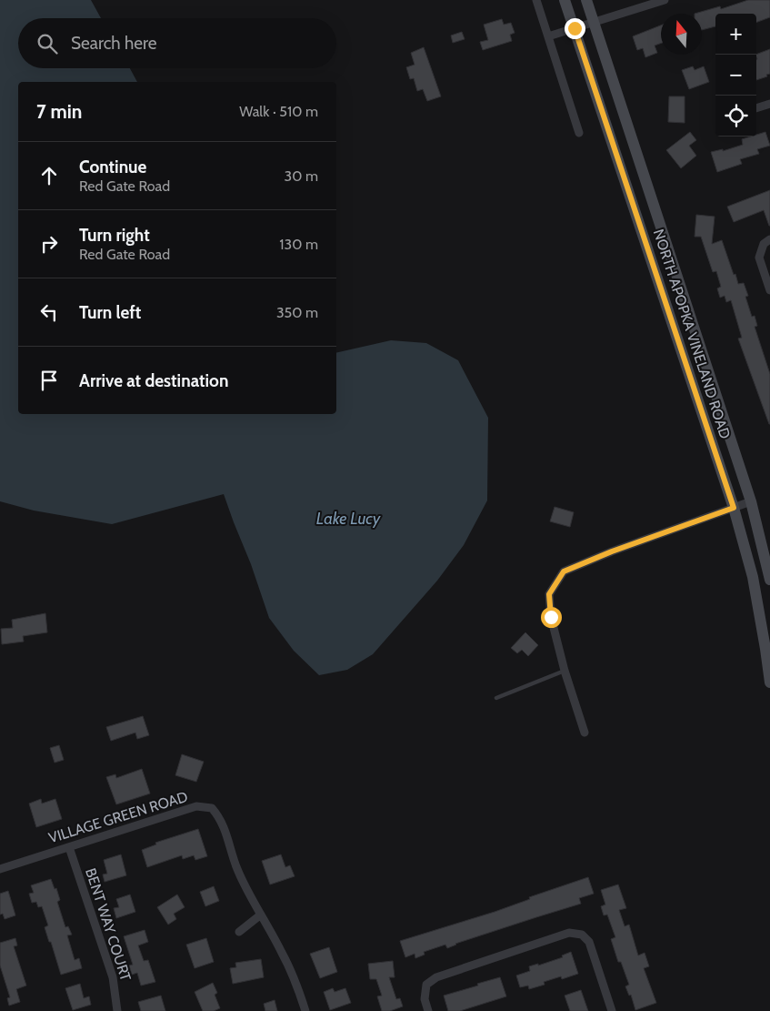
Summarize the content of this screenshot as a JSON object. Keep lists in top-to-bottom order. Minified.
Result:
{"streets":{"street":["NORTH APOPKA VINELAND ROAD","VILLAGE GREEN ROAD","BENT WAY COURT"]},"crossings":[["VILLAGE GREEN ROAD","BENT WAY COURT"]],"water":["Lake Lucy"],"north":"top","page":{"map_buttons":["+","−"],"search":"Search here","heading":["7 min","Walk · 510 m"],"list":[["Continue","Red Gate Road","30 m"],["Turn right","Red Gate Road","130 m"],["Turn left","350 m"],"Arrive at destination"]}}
